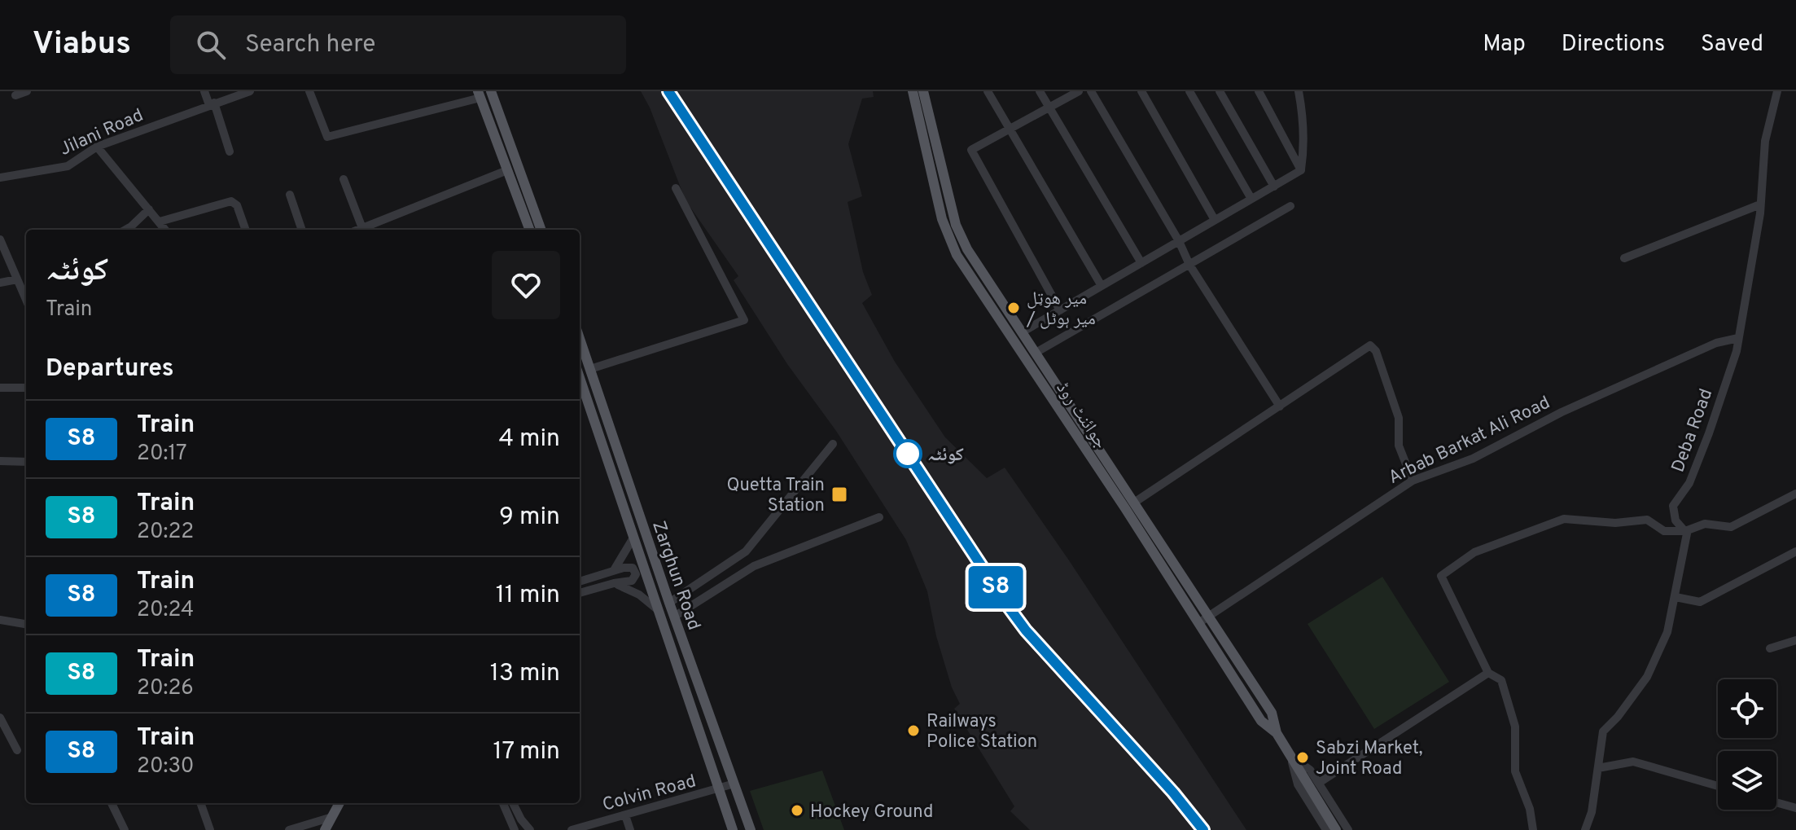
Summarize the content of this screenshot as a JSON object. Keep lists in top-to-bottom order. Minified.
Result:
{"streets":{"main road":["جوائنٹ روڈ","Zarghun Road"],"street":["Jilani Road","Deba Road","Arbab Barkat Ali Road","Colvin Road"]},"crossings":[["جوائنٹ روڈ","Arbab Barkat Ali Road"],["Deba Road","Arbab Barkat Ali Road"],["Zarghun Road","Colvin Road"]],"places":{"other":["میر هوټل / میر ہوٹل","کوئٹہ","Railways Police Station","Sabzi Market, Joint Road","Hockey Ground"],"transit":["Quetta Train Station"]},"page":{"header":"Viabus","search":"Search here","nav":["Map","Directions","Saved"],"on_map":"S8","heading":[["کوئٹہ","Train"],"Departures"],"list":[{"mark":"S8","name":"Train","note":"20:17","value":"4 min"},{"mark":"S8","name":"Train","note":"20:22","value":"9 min"},{"mark":"S8","name":"Train","note":"20:24","value":"11 min"},{"mark":"S8","name":"Train","note":"20:26","value":"13 min"},{"mark":"S8","name":"Train","note":"20:30","value":"17 min"}]}}
